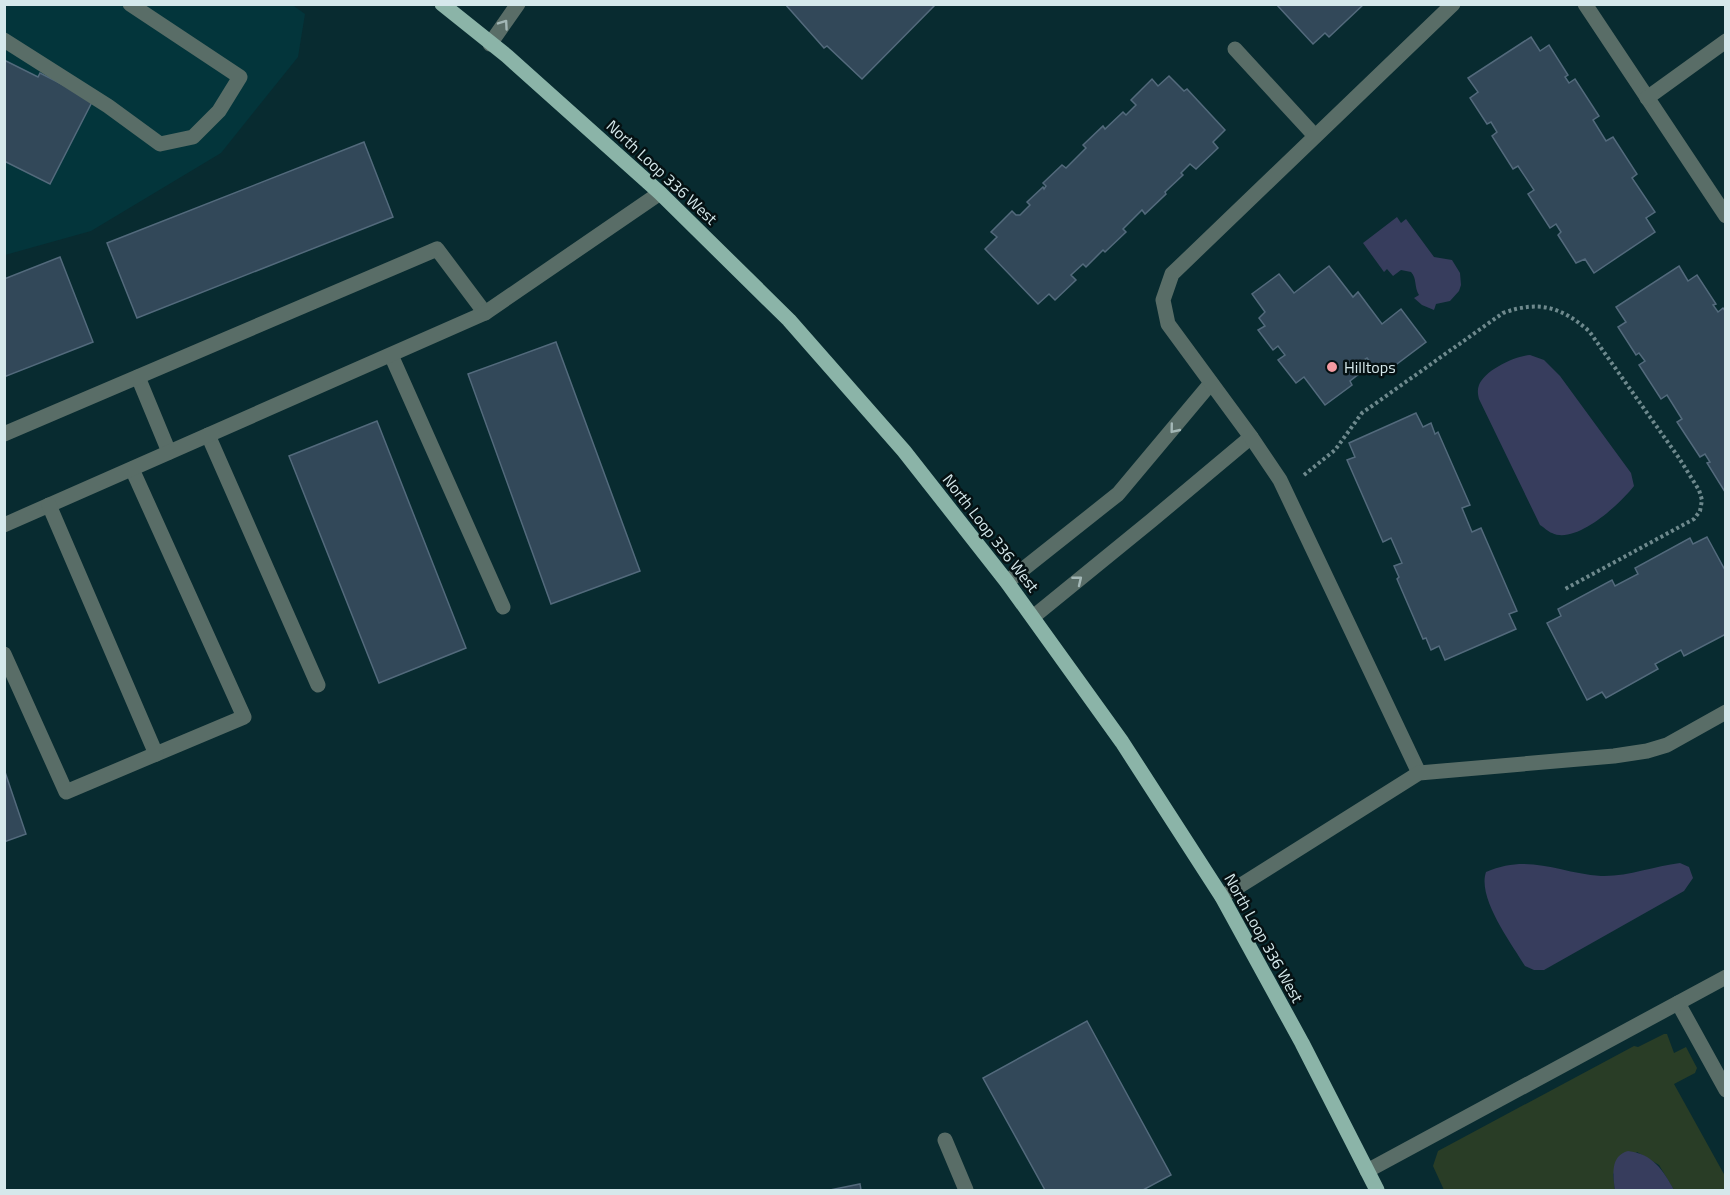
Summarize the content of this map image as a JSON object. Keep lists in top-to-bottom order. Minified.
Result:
{"streets":{"main road":["North Loop 336 West"]},"places":["Hilltops"]}
